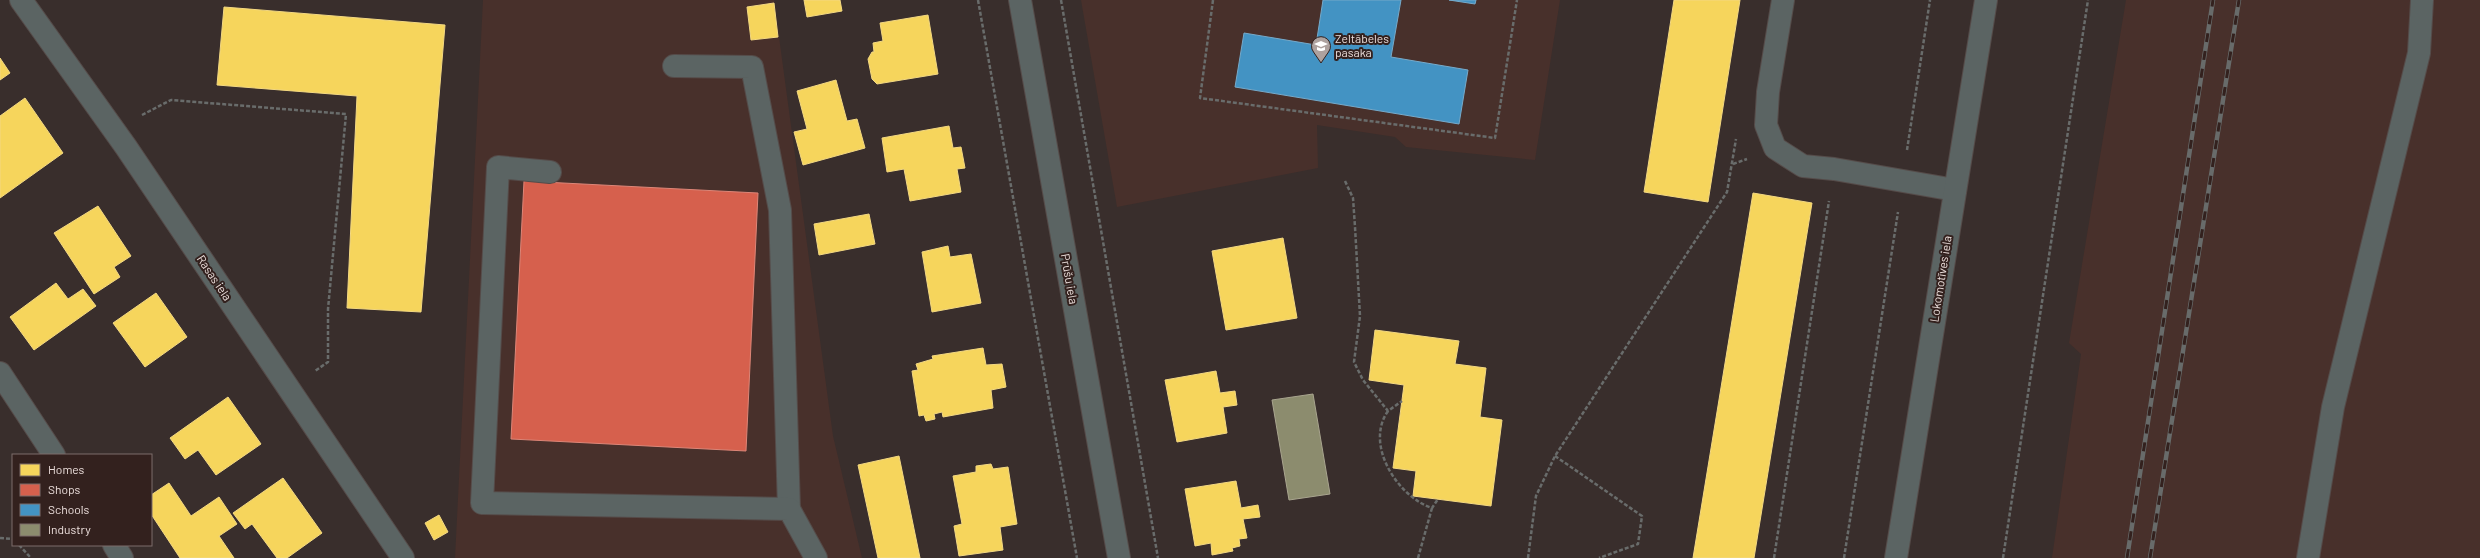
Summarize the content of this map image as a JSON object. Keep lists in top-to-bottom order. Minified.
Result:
{"streets":{"street":["Rasas iela","Prūšu iela","Lokomotīves iela"]},"places":{"school or university":["Zeltābeles pasaka"]},"legend":["Homes","Shops","Schools","Industry"]}
